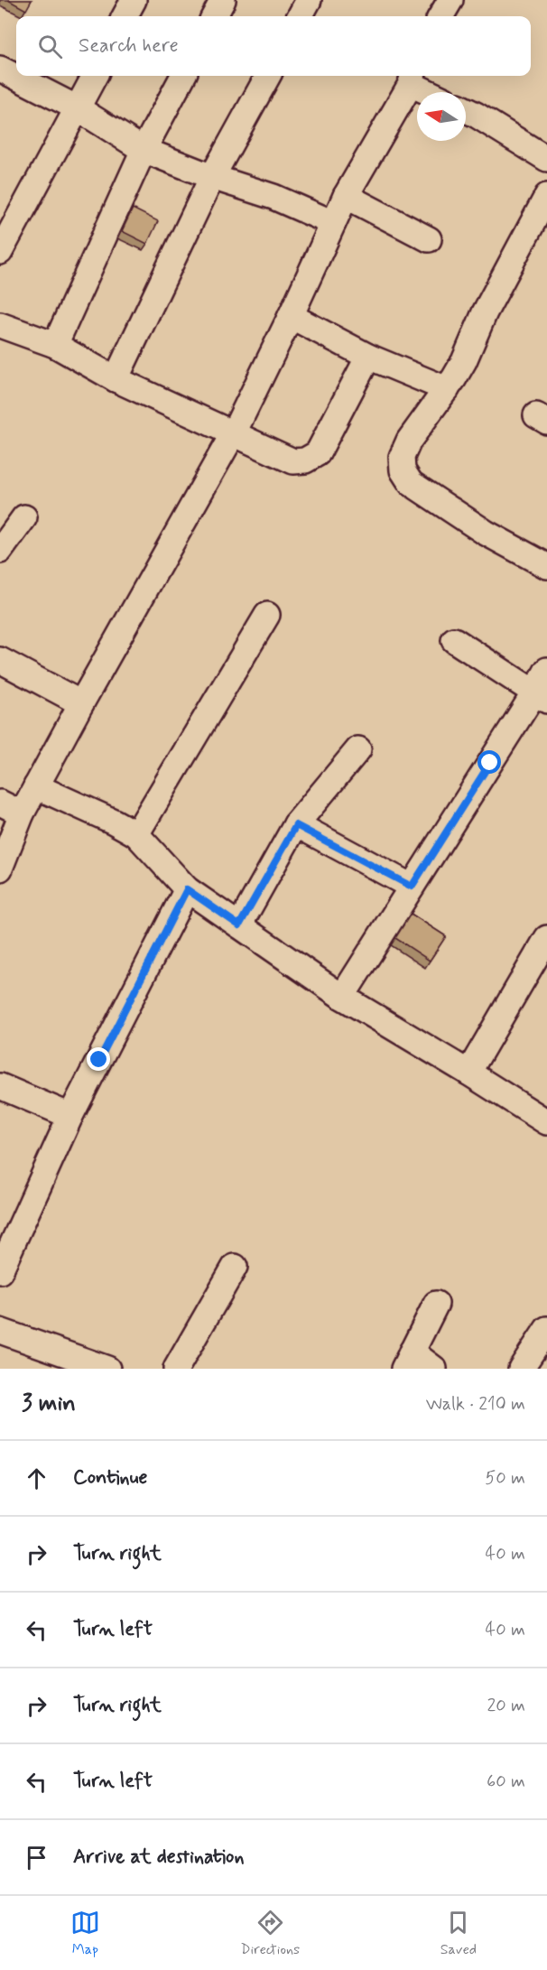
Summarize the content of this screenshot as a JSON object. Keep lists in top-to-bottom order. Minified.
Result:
{"north":"left","page":{"search":"Search here","heading":["3 min","Walk · 210 m"],"list":[["Continue","50 m"],["Turn right","40 m"],["Turn left","40 m"],["Turn right","20 m"],["Turn left","60 m"],"Arrive at destination"],"nav":["Map","Directions","Saved"]}}
